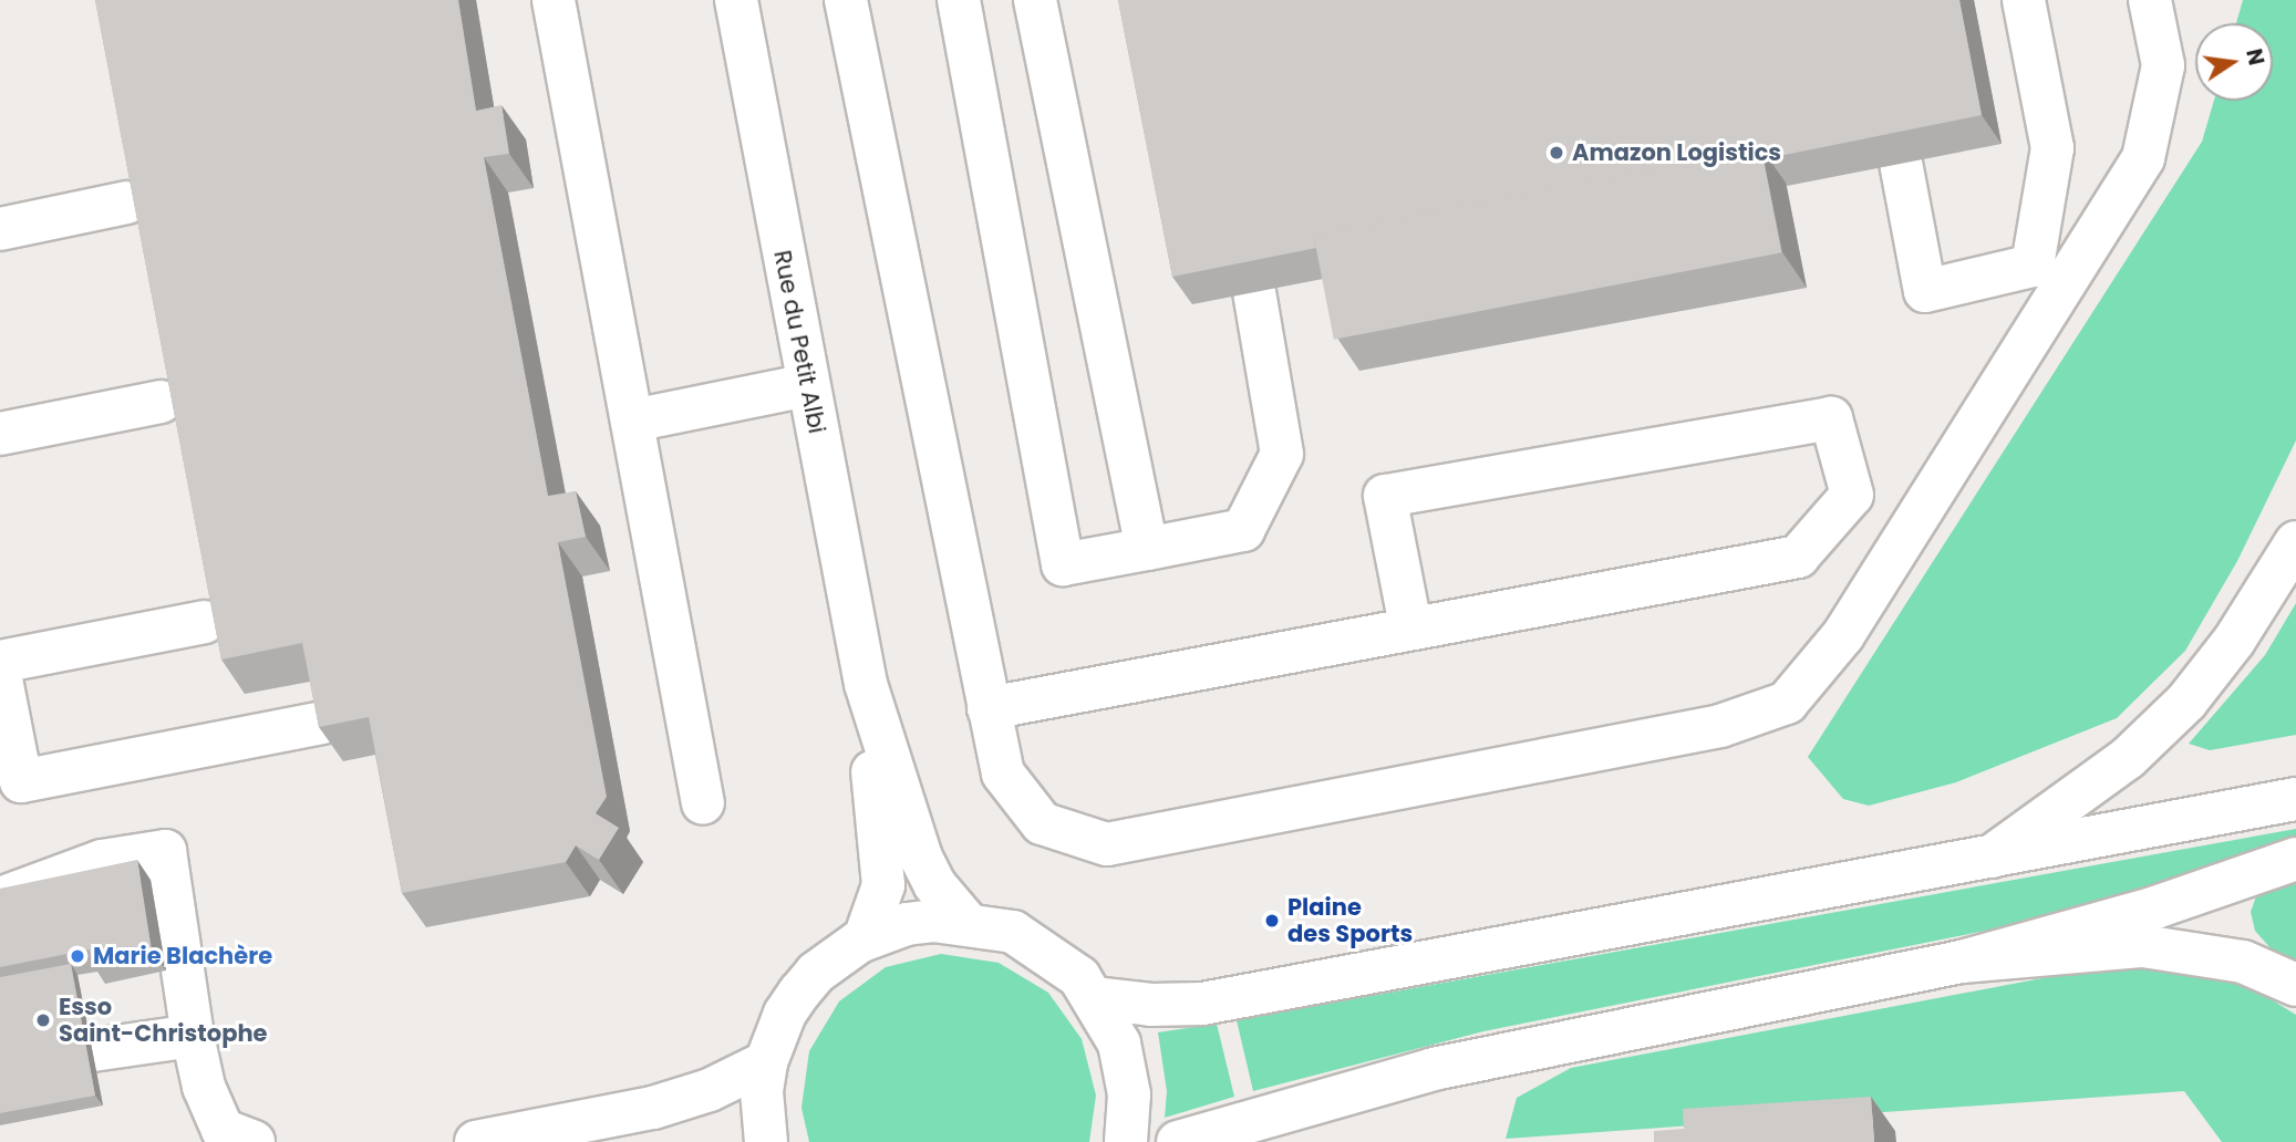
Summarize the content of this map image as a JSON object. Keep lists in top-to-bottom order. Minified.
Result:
{"streets":{"main road":["Rue du Petit Albi"]},"places":["Amazon Logistics","Plaine des Sports","Marie Blachère","Esso Saint-Christophe"],"north":"right"}
